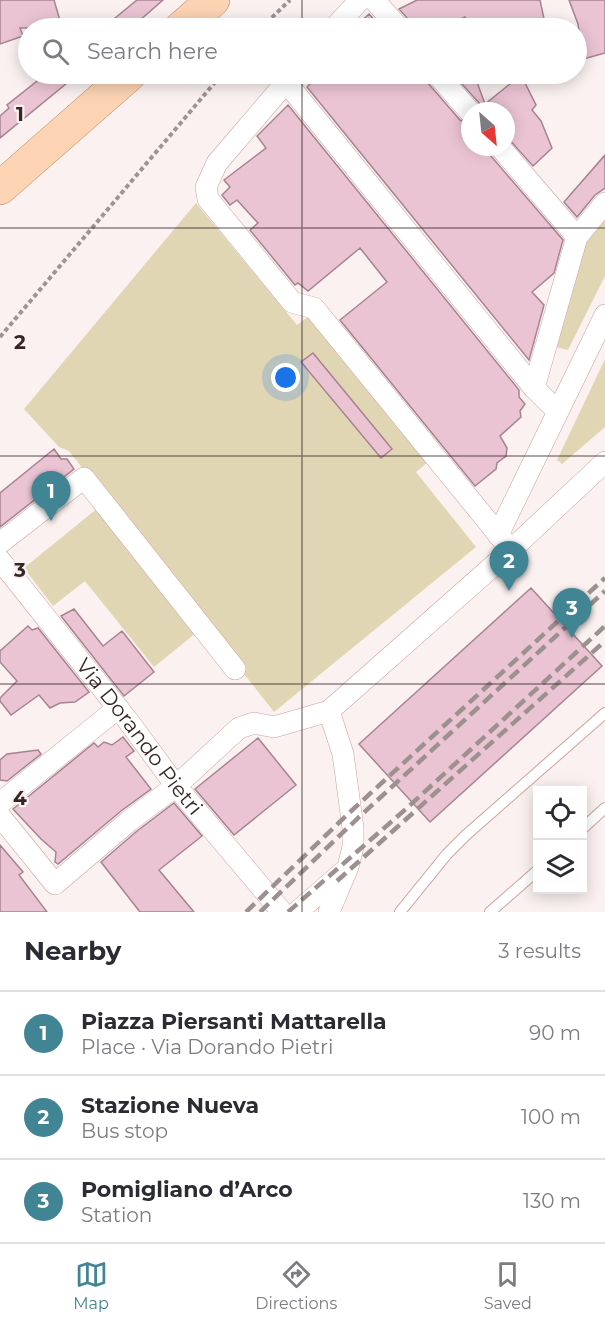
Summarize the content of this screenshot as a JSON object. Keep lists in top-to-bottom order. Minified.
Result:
{"streets":{"street":["Via Dorando Pietri"]},"north":"bottom right","page":{"search":"Search here","pins":["1","2","3"],"heading":["Nearby","3 results"],"list":[{"mark":"1","name":"Piazza Piersanti Mattarella","note":"Place · Via Dorando Pietri","value":"90 m"},{"mark":"2","name":"Stazione Nueva","note":"Bus stop","value":"100 m"},{"mark":"3","name":"Pomigliano d’Arco","note":"Station","value":"130 m"}],"nav":["Map","Directions","Saved"]},"grid":{"rows":["1","2","3","4"]}}
